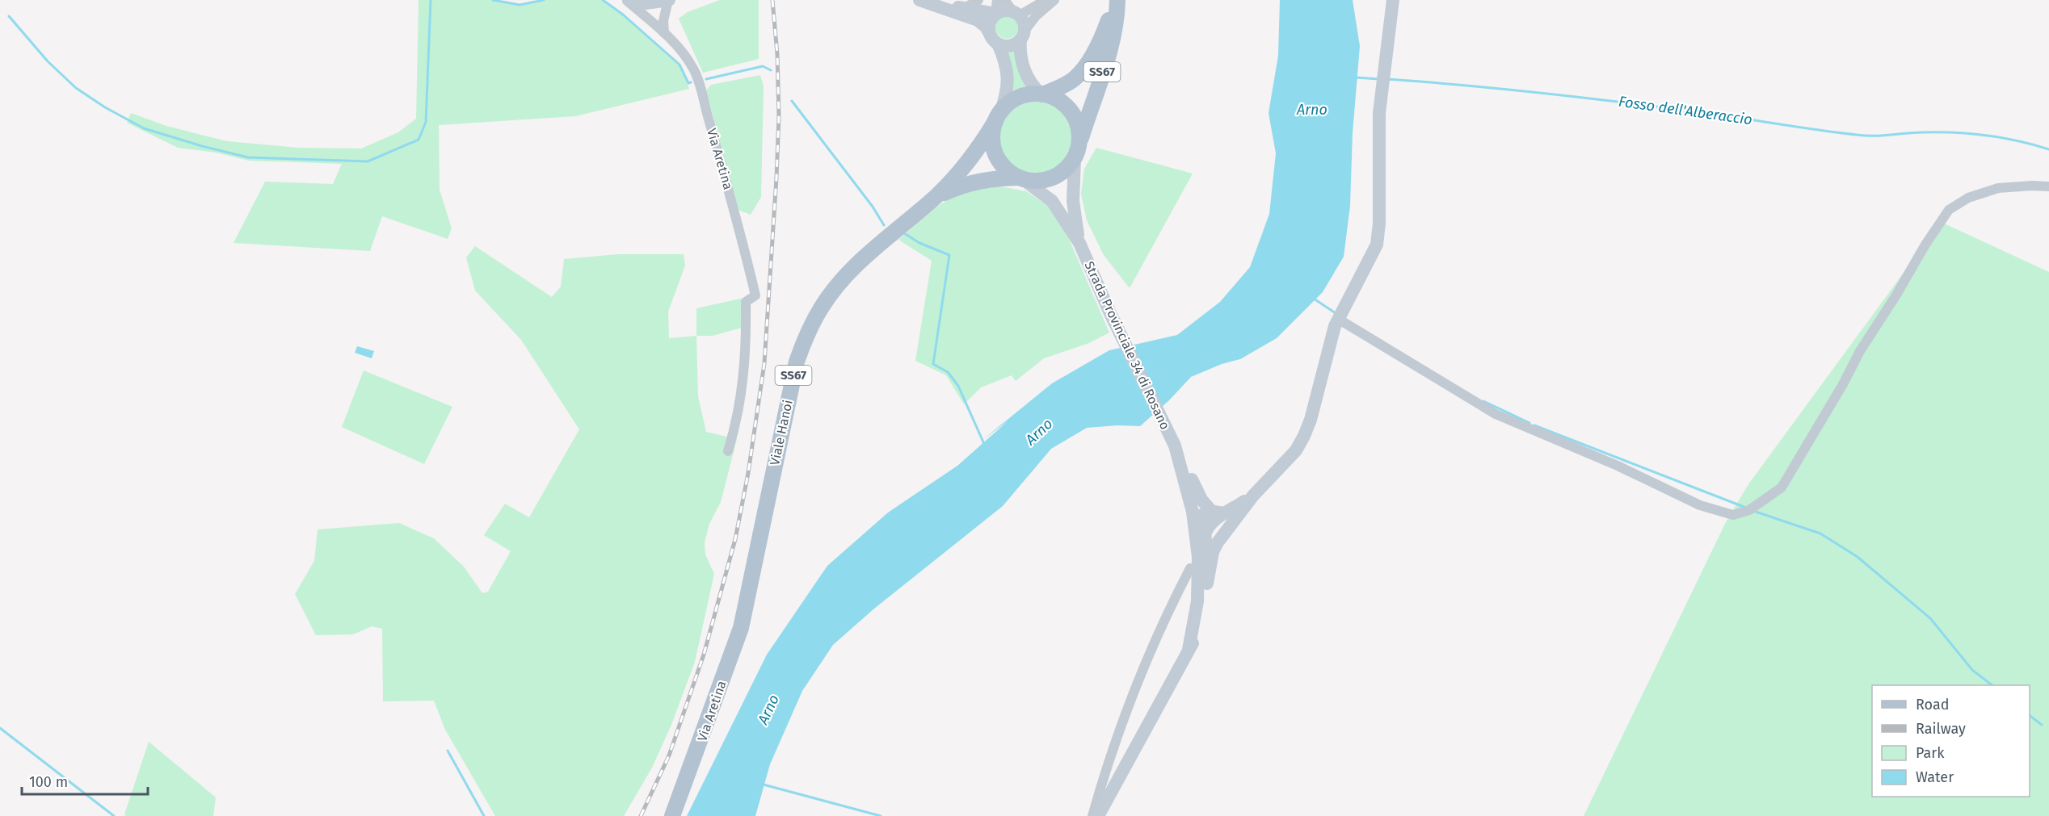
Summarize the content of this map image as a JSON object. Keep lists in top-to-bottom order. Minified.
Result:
{"streets":{"main road":["SS67","Via Aretina","Strada Provinciale 34 di Rosano","Viale Hanoi"]},"crossings":[["SS67","Strada Provinciale 34 di Rosano"],["SS67","Viale Hanoi"],["Via Aretina","Viale Hanoi"],["Strada Provinciale 34 di Rosano","Viale Hanoi"]],"water":["Arno","Fosso dell'Alberaccio"],"legend":["Road","Railway","Park","Water"],"scale_bar":"100 m"}
